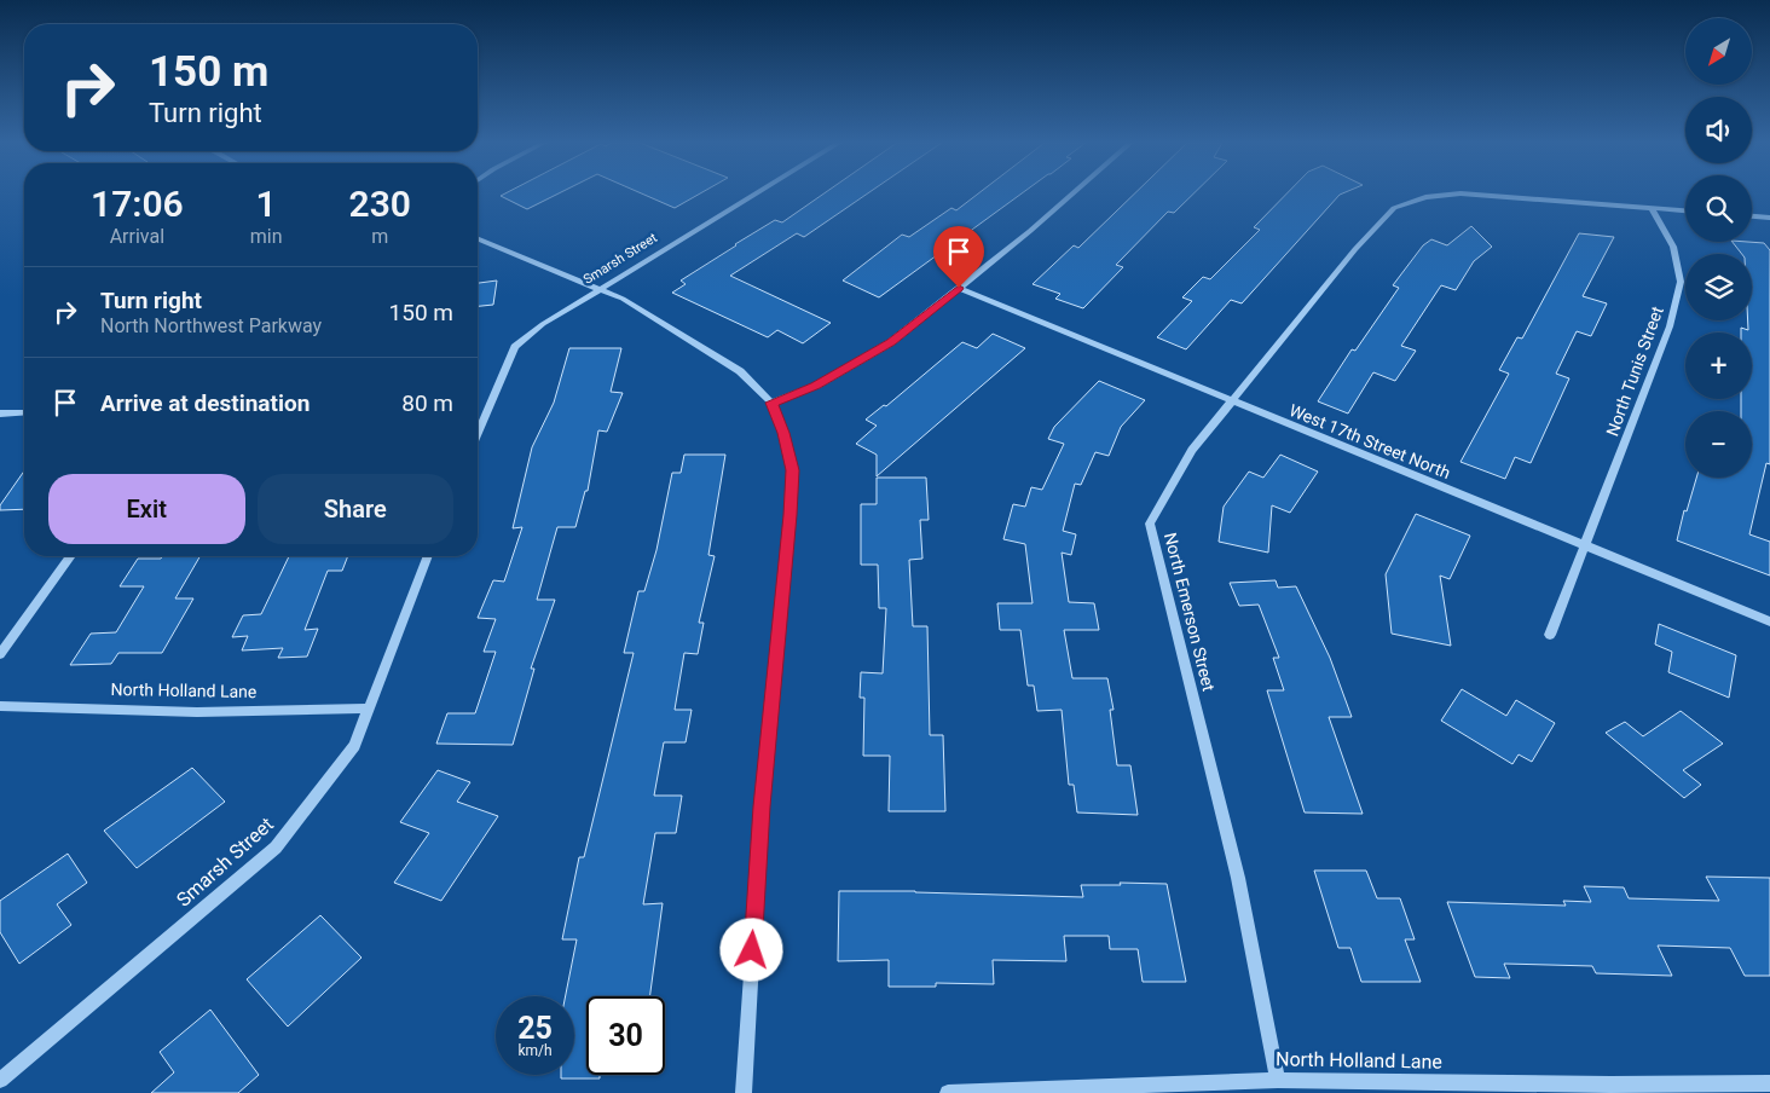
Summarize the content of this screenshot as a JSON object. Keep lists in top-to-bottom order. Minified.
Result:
{"streets":{"street":["Smarsh Street","North Tunis Street","West 17th Street North","North Emerson Street","North Holland Lane"]},"crossings":[["Smarsh Street","North Holland Lane"],["North Tunis Street","West 17th Street North"],["North Tunis Street","North Emerson Street"],["West 17th Street North","North Emerson Street"],["North Emerson Street","North Holland Lane"]],"north":"bottom left","page":{"map_buttons":["+","−"],"turn":["150 m","Turn right"],"eta":["17:06","Arrival","1","min","230","m"],"list":[{"name":"Turn right","note":"North Northwest Parkway","value":"150 m"},{"name":"Arrive at destination","value":"80 m"}],"buttons":["Exit","Share"],"speed":"25 km/h","limit":"30"}}
